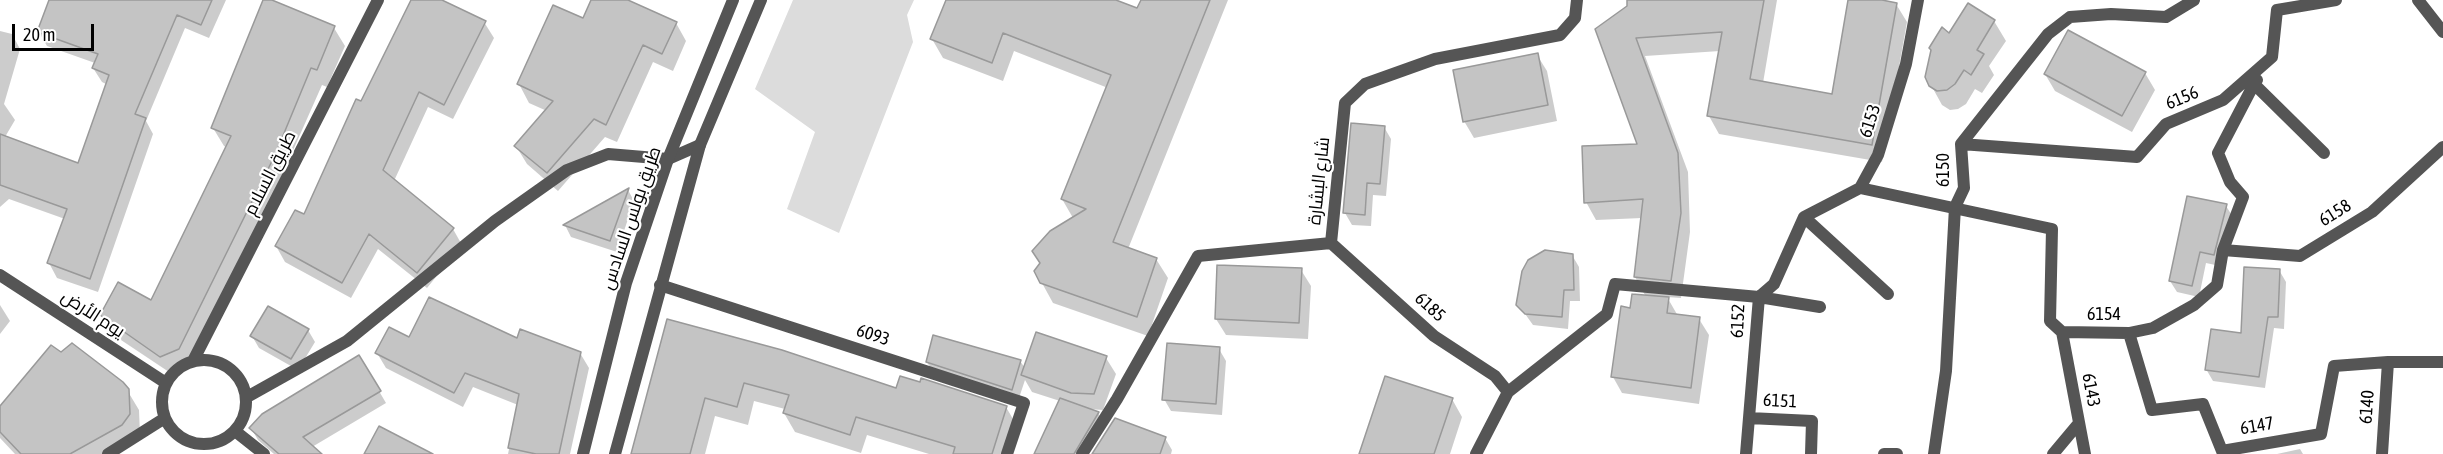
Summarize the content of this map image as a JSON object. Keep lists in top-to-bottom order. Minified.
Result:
{"streets":{"street":["6156","6153","6150","طريق السلام","شارع البشارة","6158","طريق بولس السادس","6185","يوم الأرض","6154","6152","6093","6143","6151","6140","6147"]},"crossings":[["6156","6150"],["6153","6154"],["6150","6154"],["طريق السلام","يوم الأرض"],["شارع البشارة","6185"],["6158","6154"],["6185","6152"],["6154","6143"],["6154","6147"],["6152","6151"],["6140","6147"]],"scale_bar":"20 m"}
